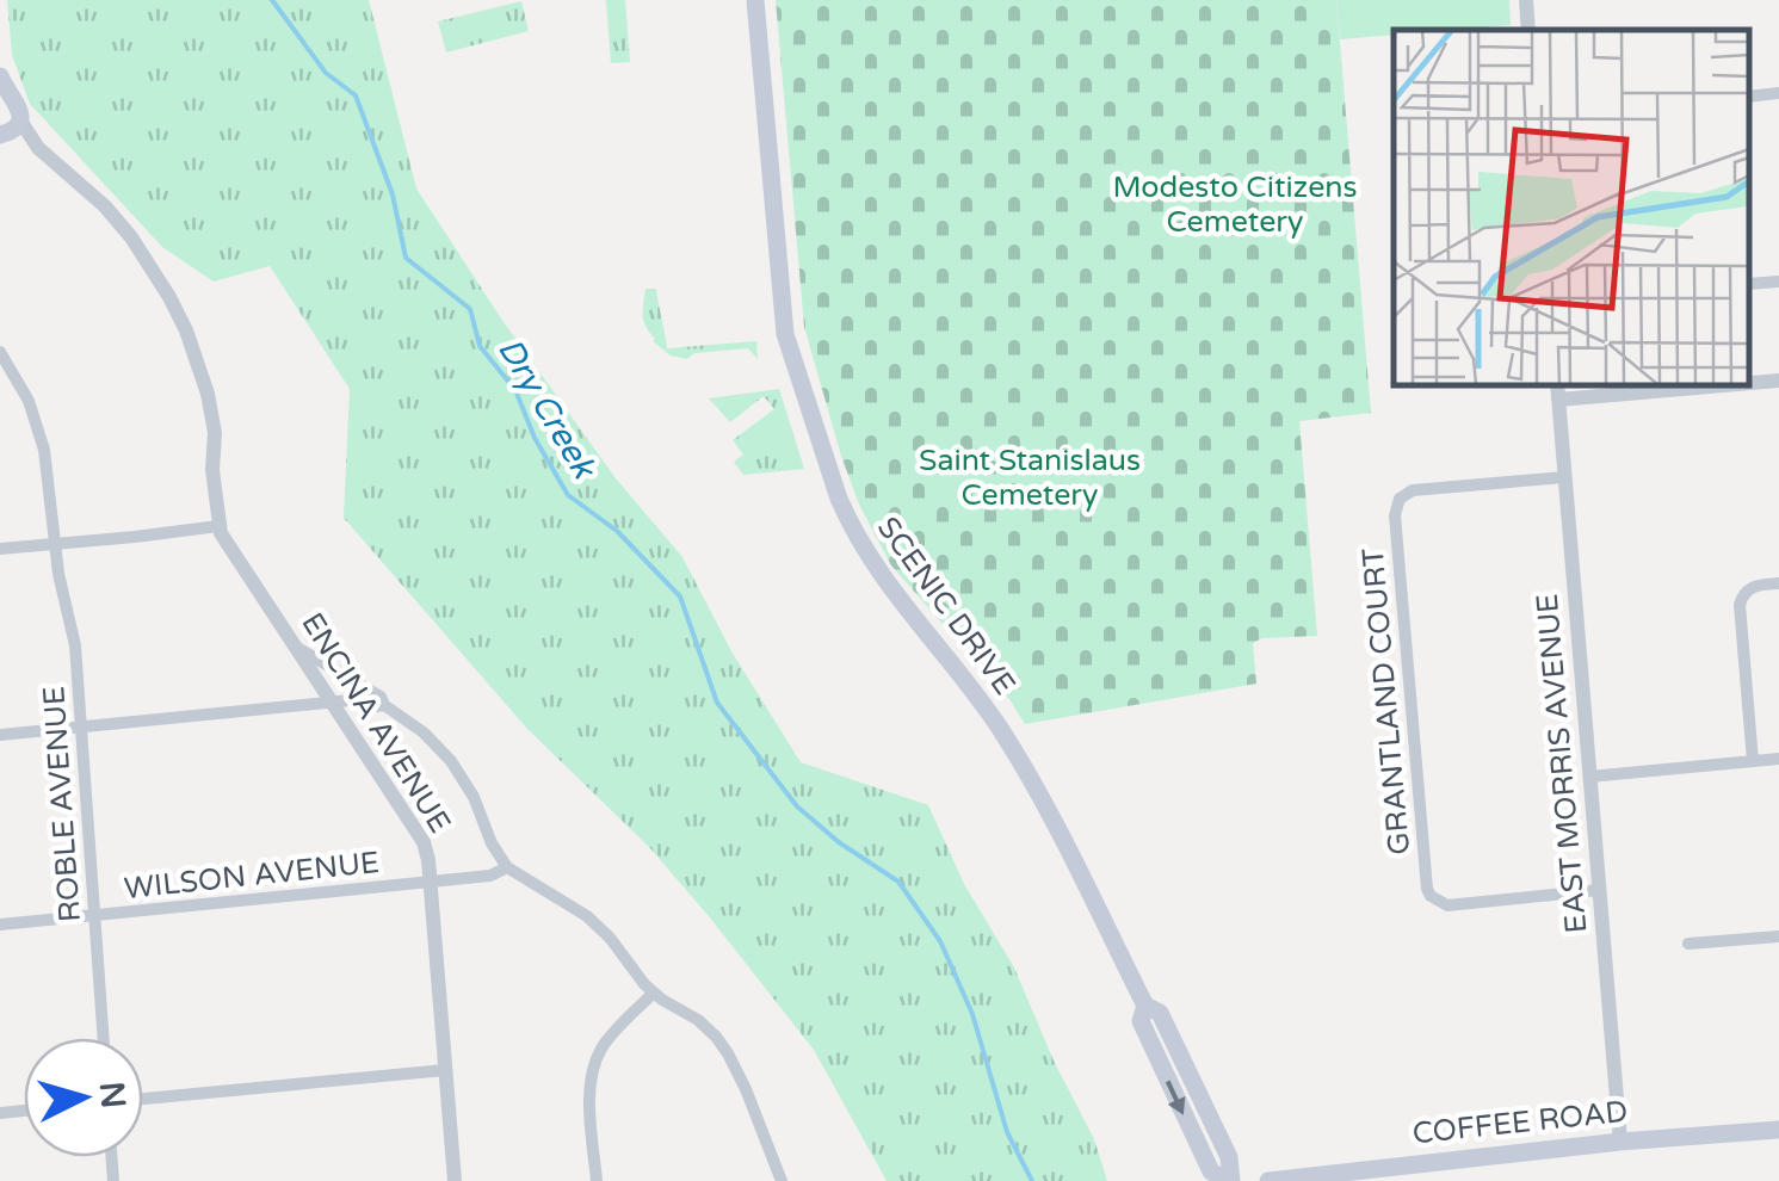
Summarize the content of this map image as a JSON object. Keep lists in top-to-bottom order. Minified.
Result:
{"streets":{"main road":["SCENIC DRIVE","COFFEE ROAD"],"street":["GRANTLAND COURT","ENCINA AVENUE","EAST MORRIS AVENUE","ROBLE AVENUE","WILSON AVENUE"]},"crossings":[["GRANTLAND COURT","EAST MORRIS AVENUE"],["ENCINA AVENUE","WILSON AVENUE"],["EAST MORRIS AVENUE","COFFEE ROAD"],["ROBLE AVENUE","WILSON AVENUE"]],"water":["Dry Creek"],"parks":["Modesto Citizens Cemetery","Saint Stanislaus Cemetery"],"north":"right"}
